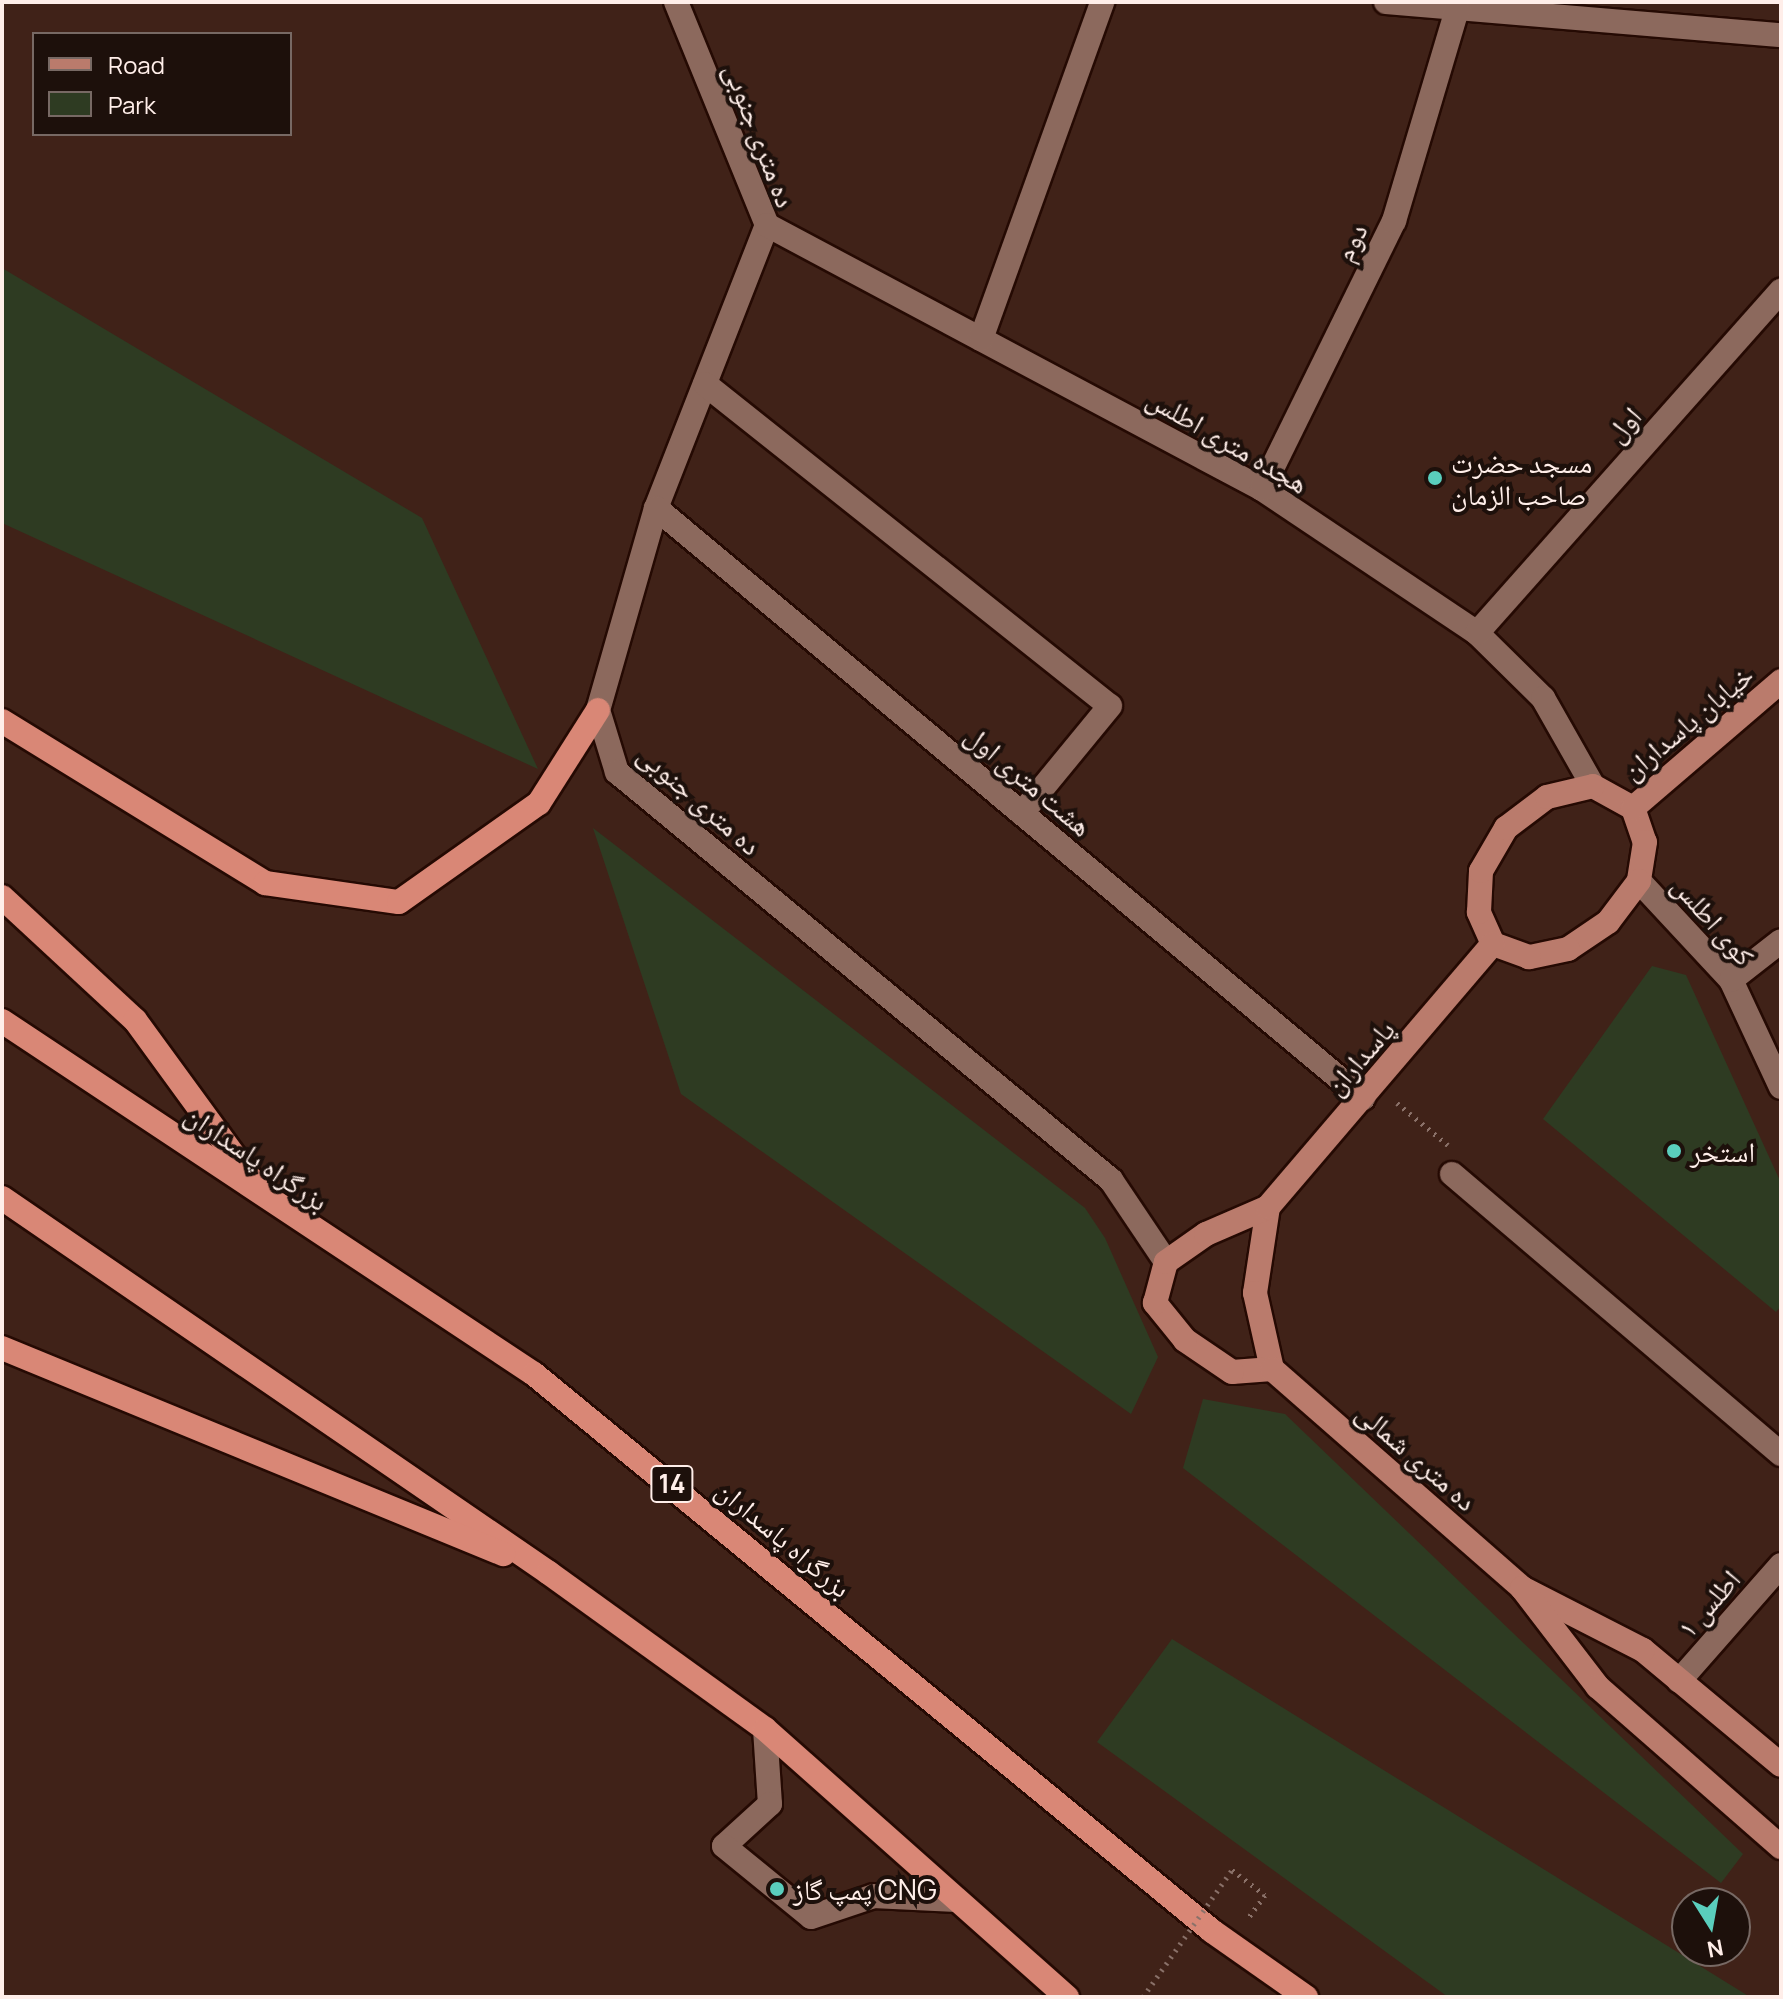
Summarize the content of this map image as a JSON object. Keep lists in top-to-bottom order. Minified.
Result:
{"streets":{"highway":["بزرگراه پاسداران","14"],"main road":["خیابان پاسداران","پاسداران","ده متری شمالی"],"street":["ده متری جنوبی","دوم","اول","هجده متری اطلس","هشت متری اول","کوی اطلس","اطلس ۱"]},"crossings":[["ده متری جنوبی","هجده متری اطلس"],["ده متری جنوبی","هشت متری اول"],["ده متری جنوبی","پاسداران"],["دوم","هجده متری اطلس"],["اول","هجده متری اطلس"],["هجده متری اطلس","خیابان پاسداران"],["هجده متری اطلس","کوی اطلس"],["هجده متری اطلس","پاسداران"],["خیابان پاسداران","کوی اطلس"],["خیابان پاسداران","پاسداران"],["هشت متری اول","پاسداران"],["کوی اطلس","پاسداران"]],"places":["مسجد حضرت صاحب الزمان","استخر","پمپ گاز CNG"],"legend":["Road","Park"],"north":"bottom"}
